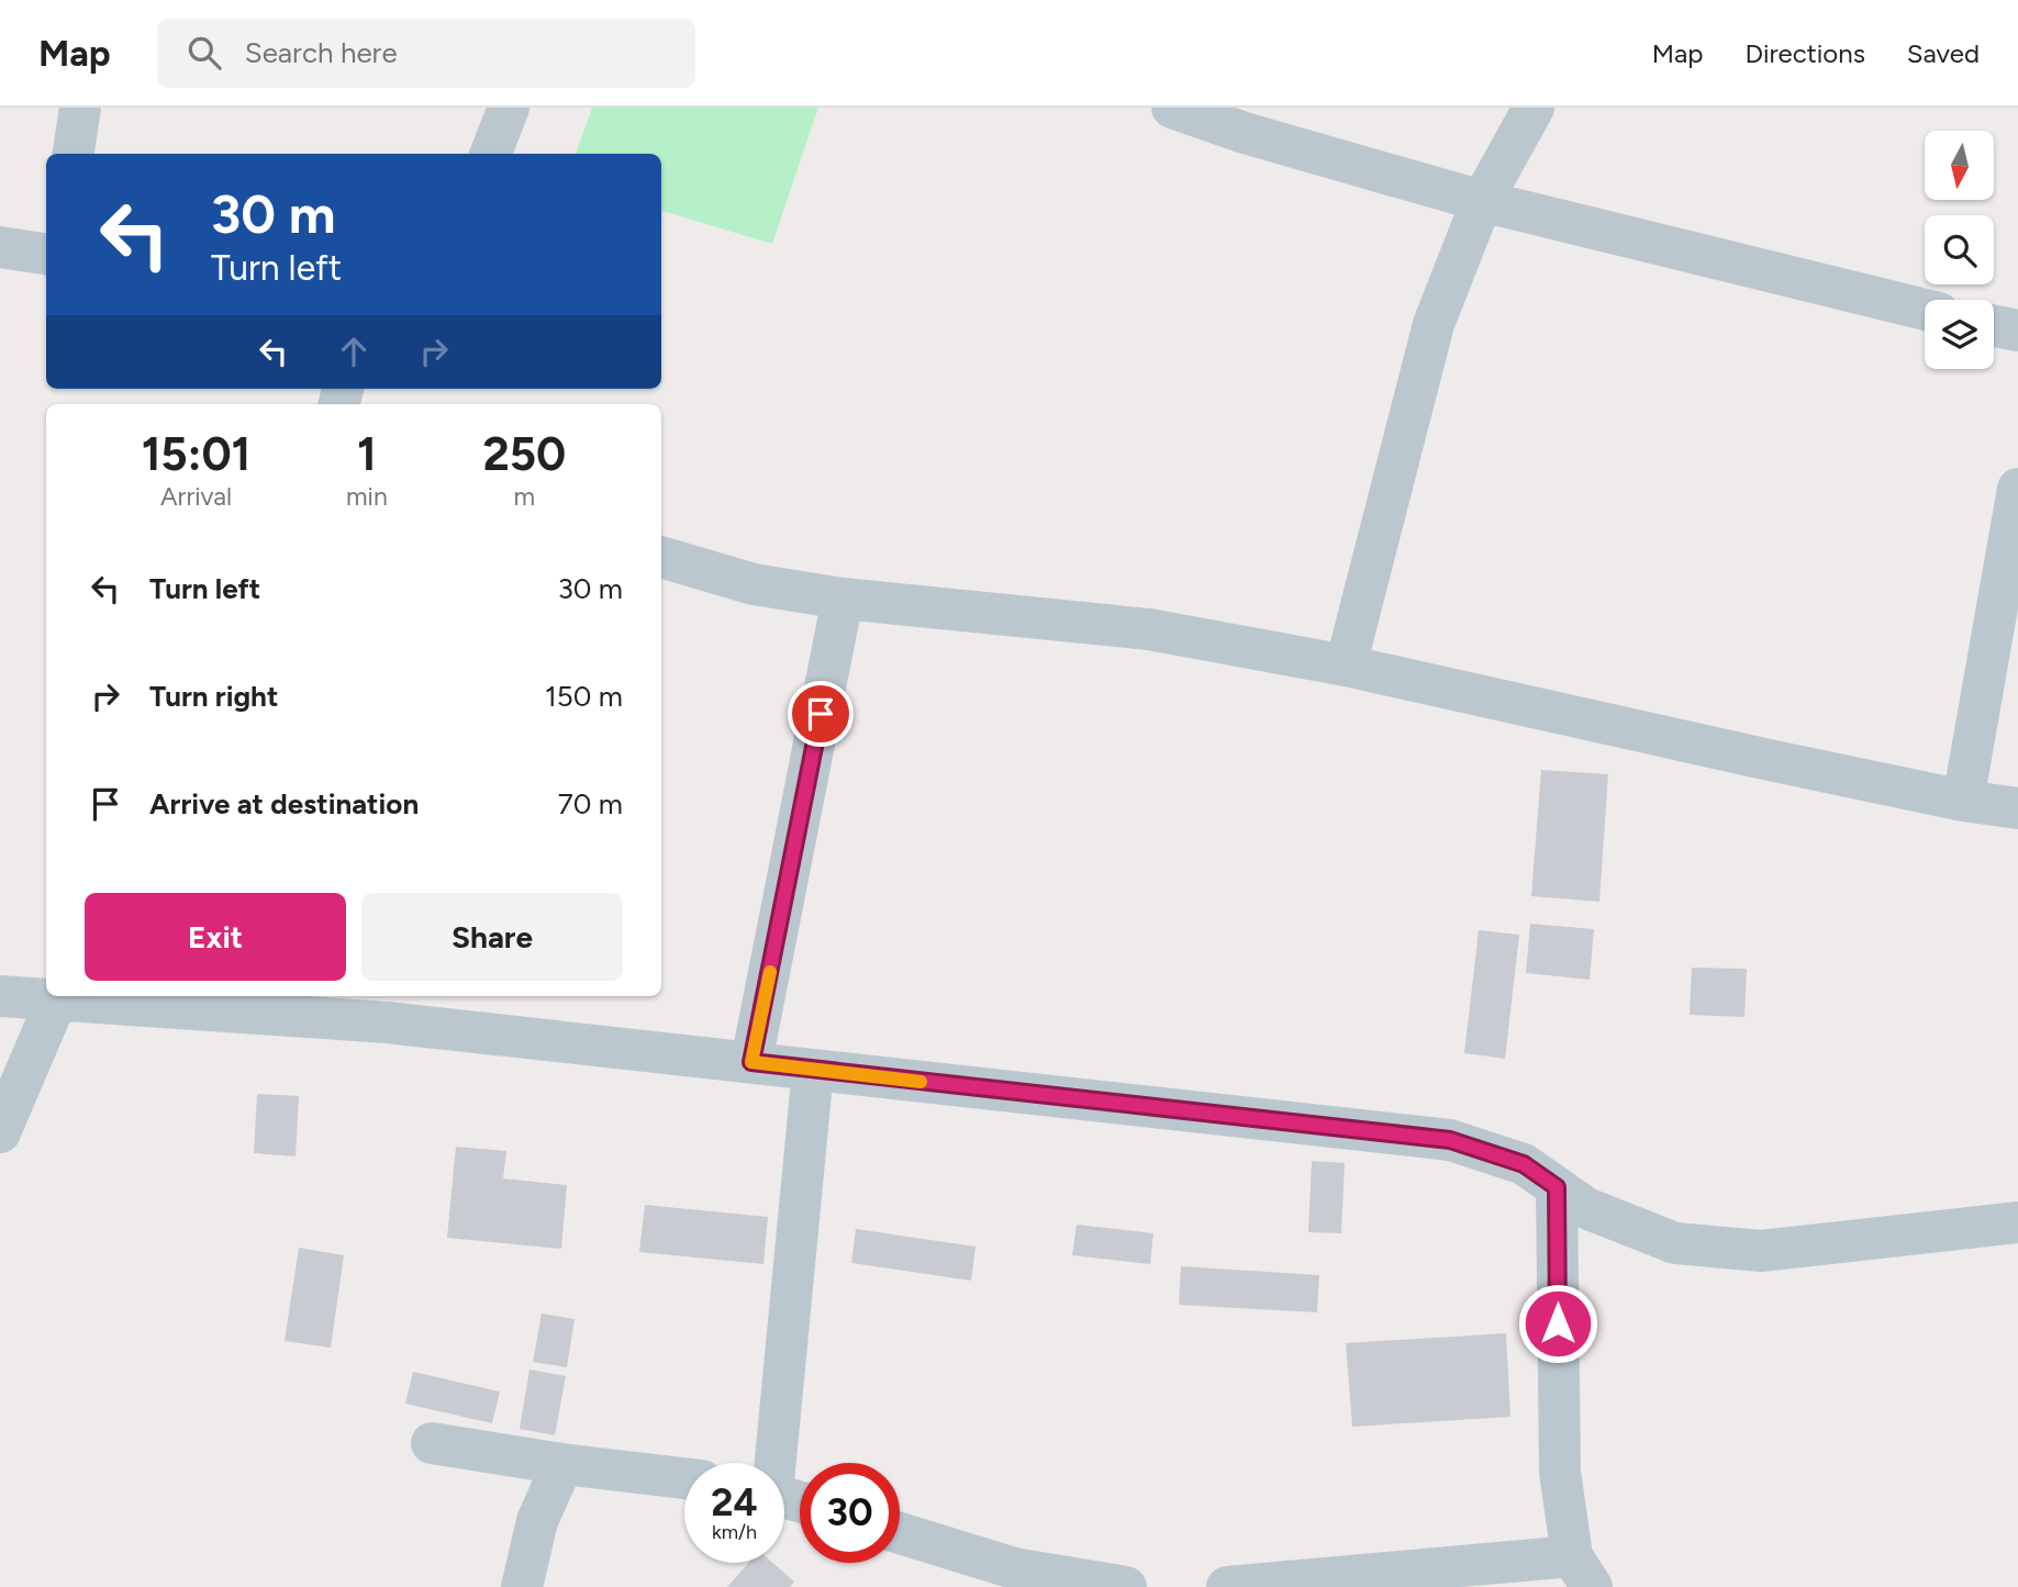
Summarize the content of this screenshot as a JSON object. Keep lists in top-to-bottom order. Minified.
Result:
{"north":"bottom","page":{"header":"Map","search":"Search here","nav":["Map","Directions","Saved"],"turn":["30 m","Turn left"],"eta":["15:01","Arrival","1","min","250","m"],"list":[{"name":"Turn left","value":"30 m"},{"name":"Turn right","value":"150 m"},{"name":"Arrive at destination","value":"70 m"}],"buttons":["Exit","Share"],"speed":"24 km/h","limit":"30"}}
